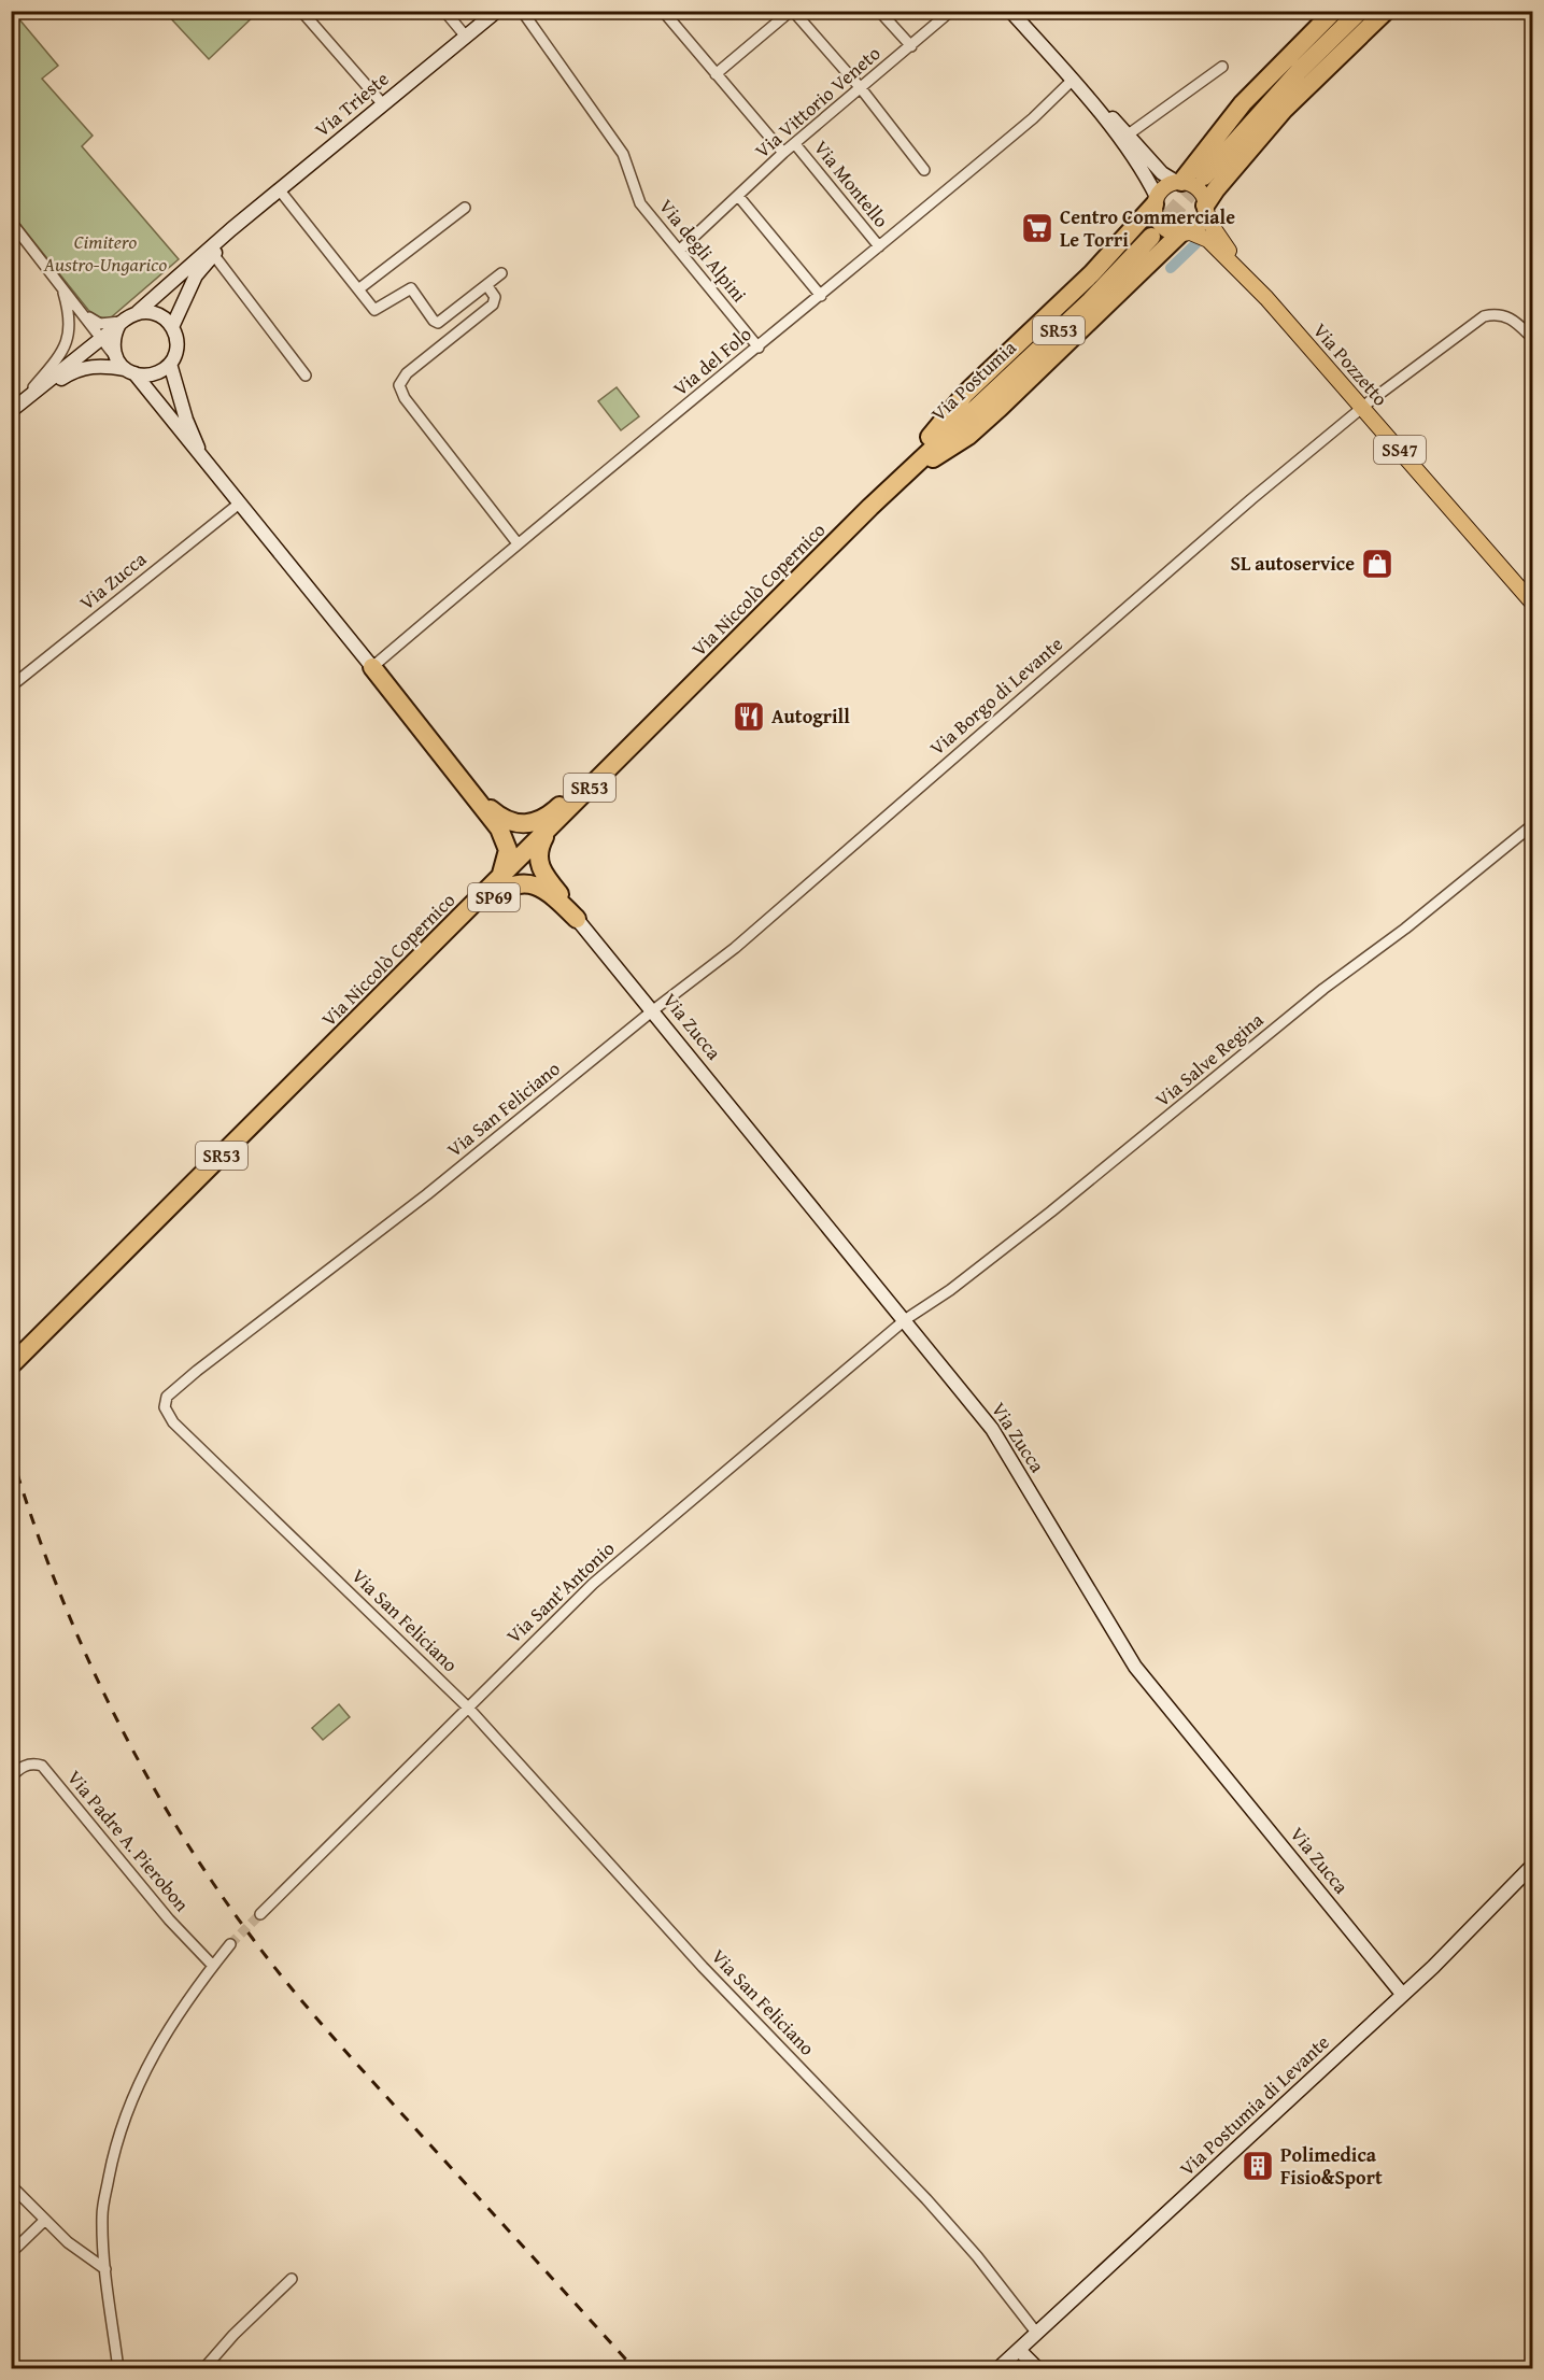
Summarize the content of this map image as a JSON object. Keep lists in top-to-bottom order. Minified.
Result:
{"streets":{"highway":["SR53","Via Postumia","Via Niccolò Copernico","SP69"],"main road":["Via Pozzetto","SS47"],"street":["Via Vittorio Veneto","Via Trieste","Via Montello","Via degli Alpini","Via del Folo","Via Zucca","Via Borgo di Levante","Via Salve Regina","Via San Feliciano","Via Sant'Antonio","Via Padre A. Pierobon","Via Postumia di Levante"]},"crossings":[["Via Vittorio Veneto","Via Montello"],["Via Vittorio Veneto","Via degli Alpini"],["Via Trieste","SP69"],["Via Montello","Via del Folo"],["Via degli Alpini","Via del Folo"],["Via del Folo","SP69"],["Via Pozzetto","SS47"],["Via Pozzetto","Via Borgo di Levante"],["Via Postumia","Via Niccolò Copernico"],["Via Zucca","Via Borgo di Levante"],["Via Zucca","SP69"],["Via Zucca","Via Salve Regina"],["Via Zucca","Via San Feliciano"],["Via Zucca","Via Sant'Antonio"],["Via Zucca","Via Postumia di Levante"],["Via Niccolò Copernico","SP69"],["Via Borgo di Levante","Via San Feliciano"],["Via Salve Regina","Via Sant'Antonio"],["Via San Feliciano","Via Sant'Antonio"],["Via San Feliciano","Via Postumia di Levante"]],"parks":["Cimitero Austro-Ungarico"],"places":{"supermarket":["Centro Commerciale Le Torri"],"shop":["SL autoservice"],"restaurant":["Autogrill"],"building":["Polimedica Fisio&Sport"]}}
